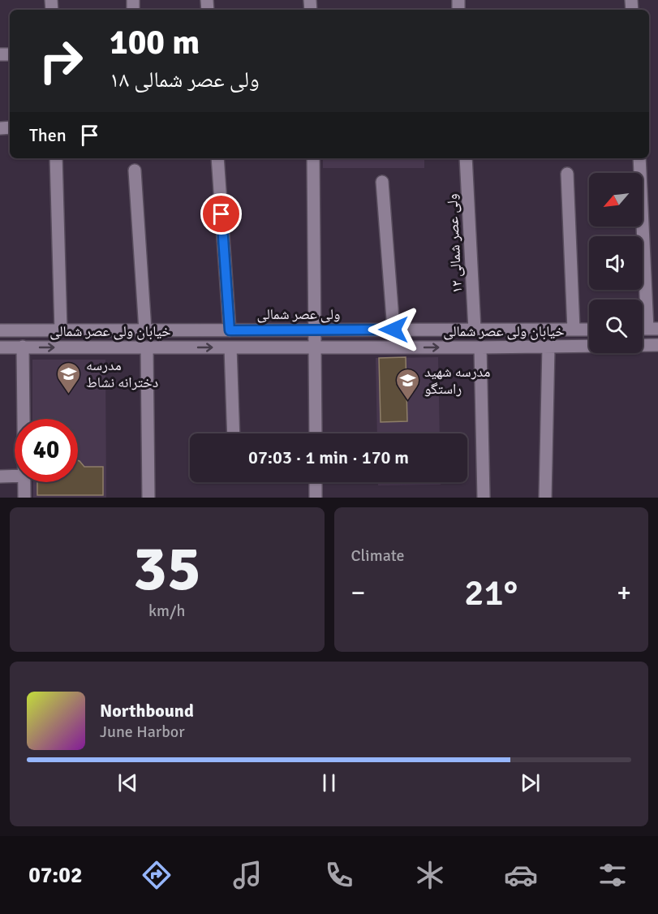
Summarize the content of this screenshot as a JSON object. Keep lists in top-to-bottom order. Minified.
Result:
{"streets":{"street":["ولی عصر شمالی ۱۲","ولی عصر شمالی","خیابان ولی عصر شمالی"]},"crossings":[["ولی عصر شمالی ۱۲","ولی عصر شمالی"]],"one_way":["خیابان ولی عصر شمالی"],"places":{"school or university":["مدرسه دخترانه نشاط","مدرسه شهید راستگو"]},"north":"bottom left","page":{"turn":["100 m","ولی عصر شمالی ۱۸"],"then":"Then","limit":"40","trip":"07:03 · 1 min · 170 m","tile":[["35","km/h"],"Climate"],"heat":["−","21°","+"],"song":["Northbound","June Harbor"],"tabs":"07:02"}}
